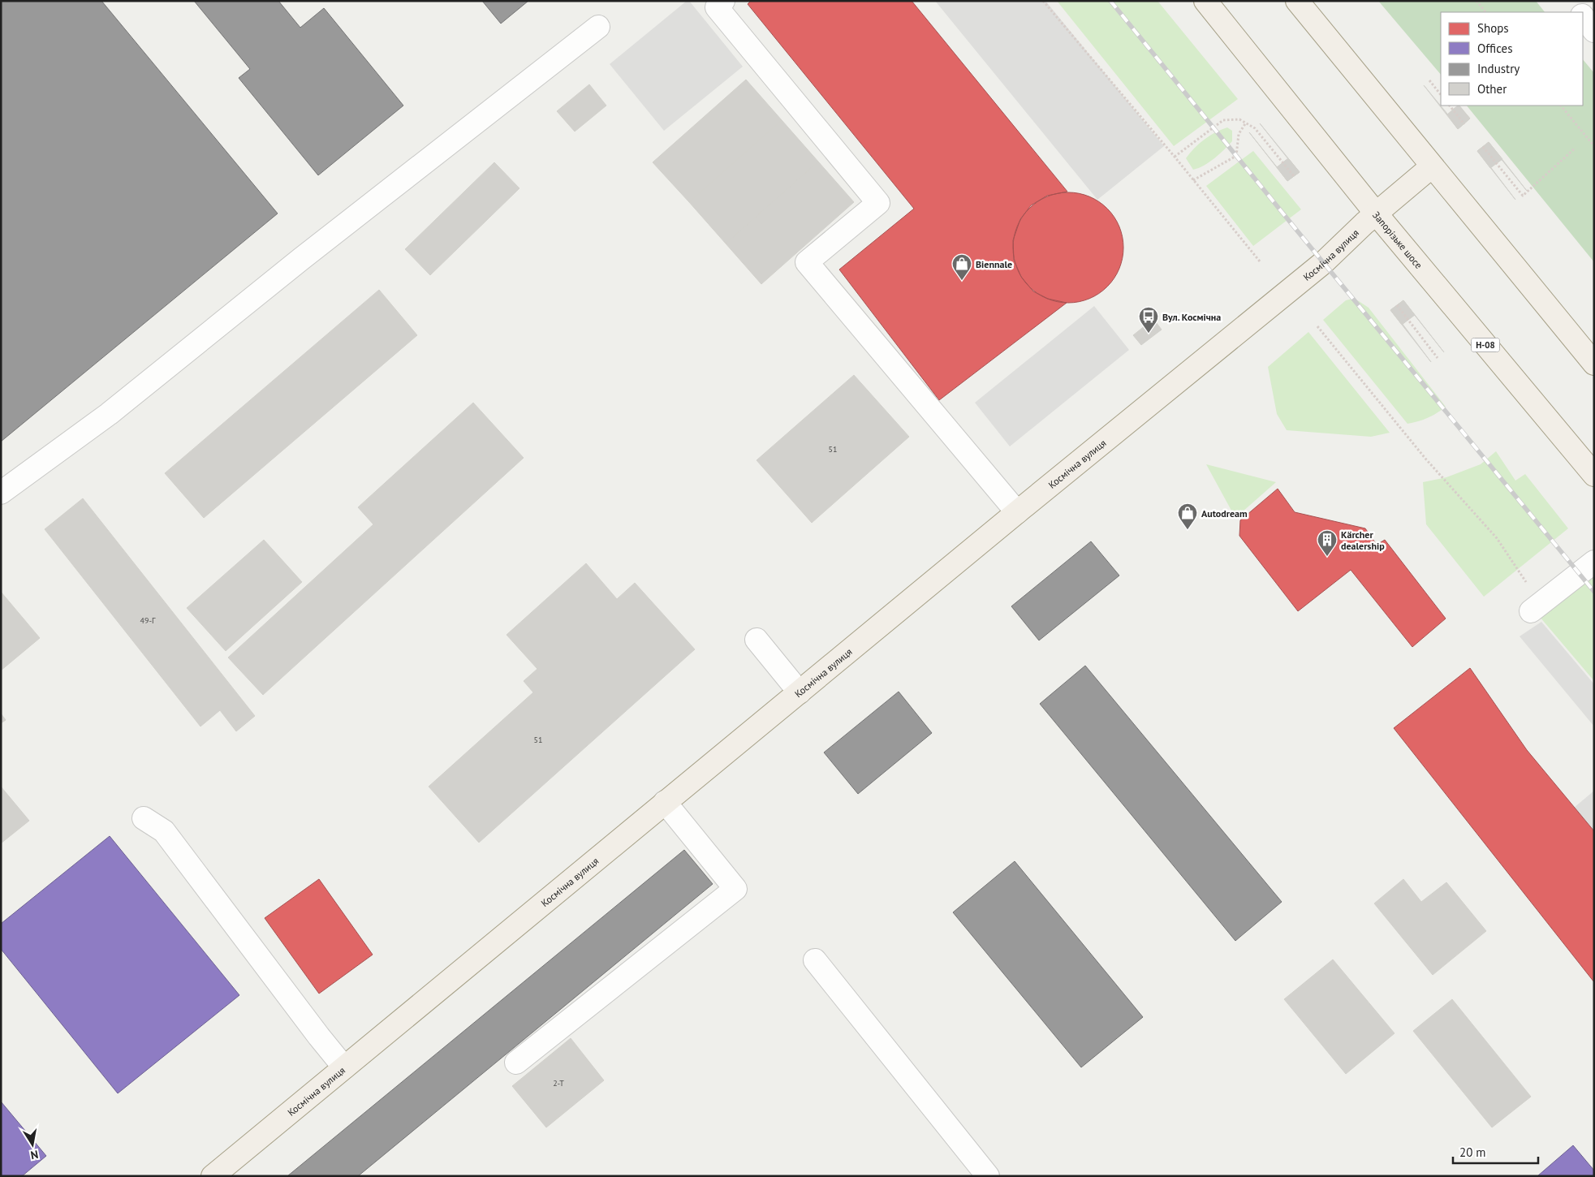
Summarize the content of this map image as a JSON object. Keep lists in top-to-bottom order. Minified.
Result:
{"streets":{"main road":["Запорізьке шосе","Космічна вулиця","Н-08"]},"crossings":[["Запорізьке шосе","Космічна вулиця"]],"places":{"shop":["Biennale","Autodream"],"bus stop":["Вул. Космічна"],"building":["Kärcher dealership"]},"house_numbers":["51","49-Г","51","2-Т"],"legend":["Shops","Offices","Industry","Other"],"scale_bar":"20 m","north":"bottom"}
